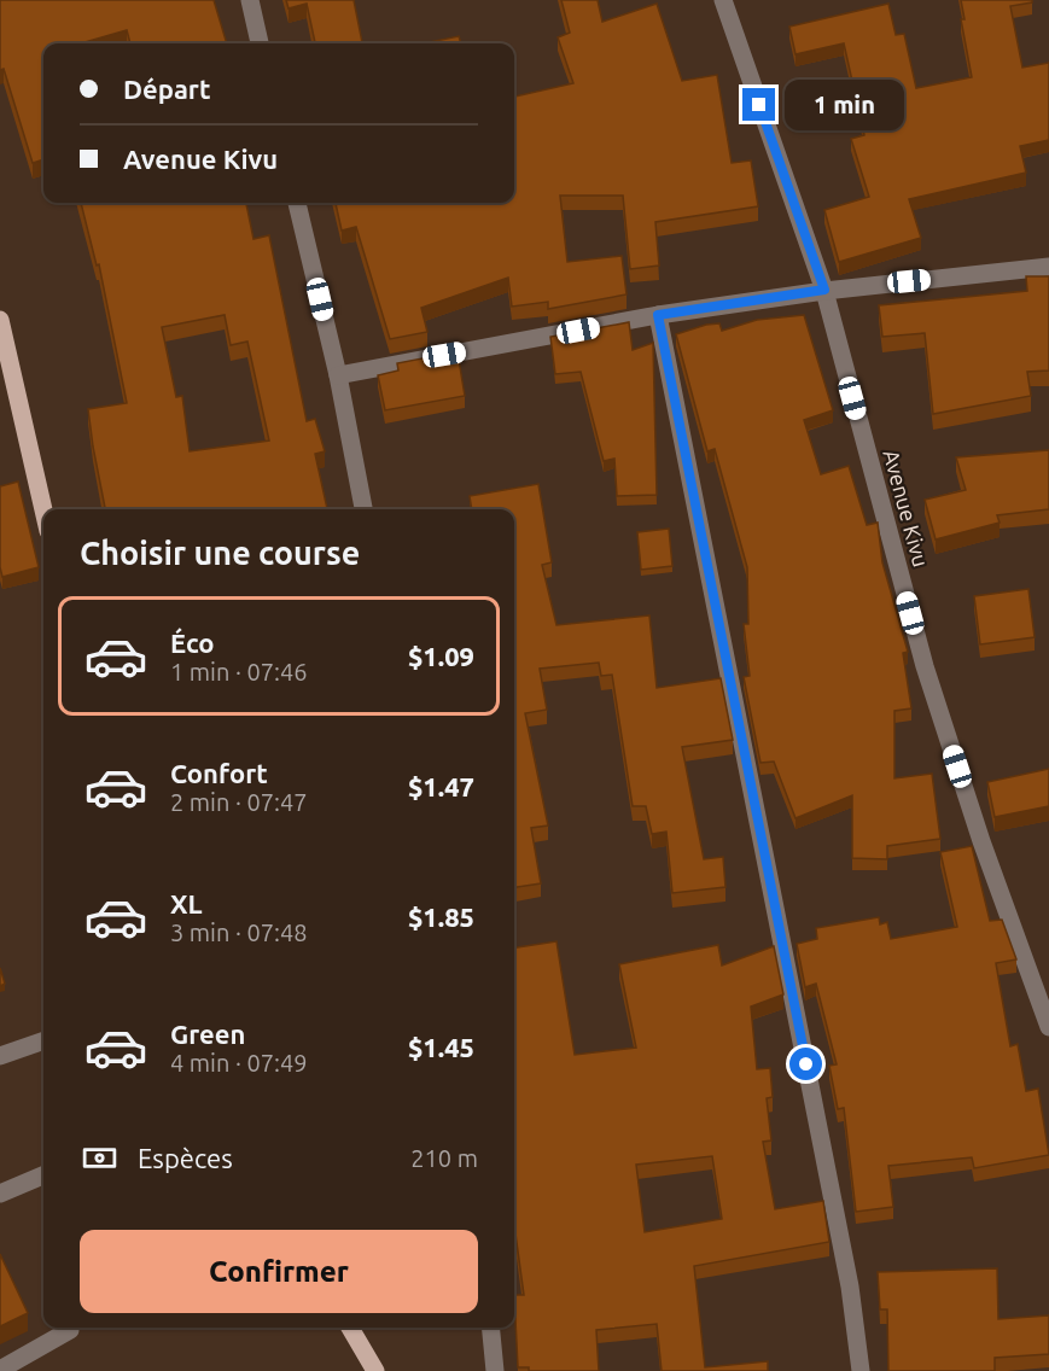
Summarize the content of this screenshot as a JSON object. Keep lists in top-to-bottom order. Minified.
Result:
{"streets":{"street":["Avenue Kivu"]},"page":{"banner":["Départ","Avenue Kivu"],"bubble":"1 min","heading":"Choisir une course","list":[{"name":"Éco","note":"1 min · 07:46","value":"$1.09"},{"name":"Confort","note":"2 min · 07:47","value":"$1.47"},{"name":"XL","note":"3 min · 07:48","value":"$1.85"},{"name":"Green","note":"4 min · 07:49","value":"$1.45"}],"pay":["Espèces","210 m"],"buttons":"Confirmer"}}
